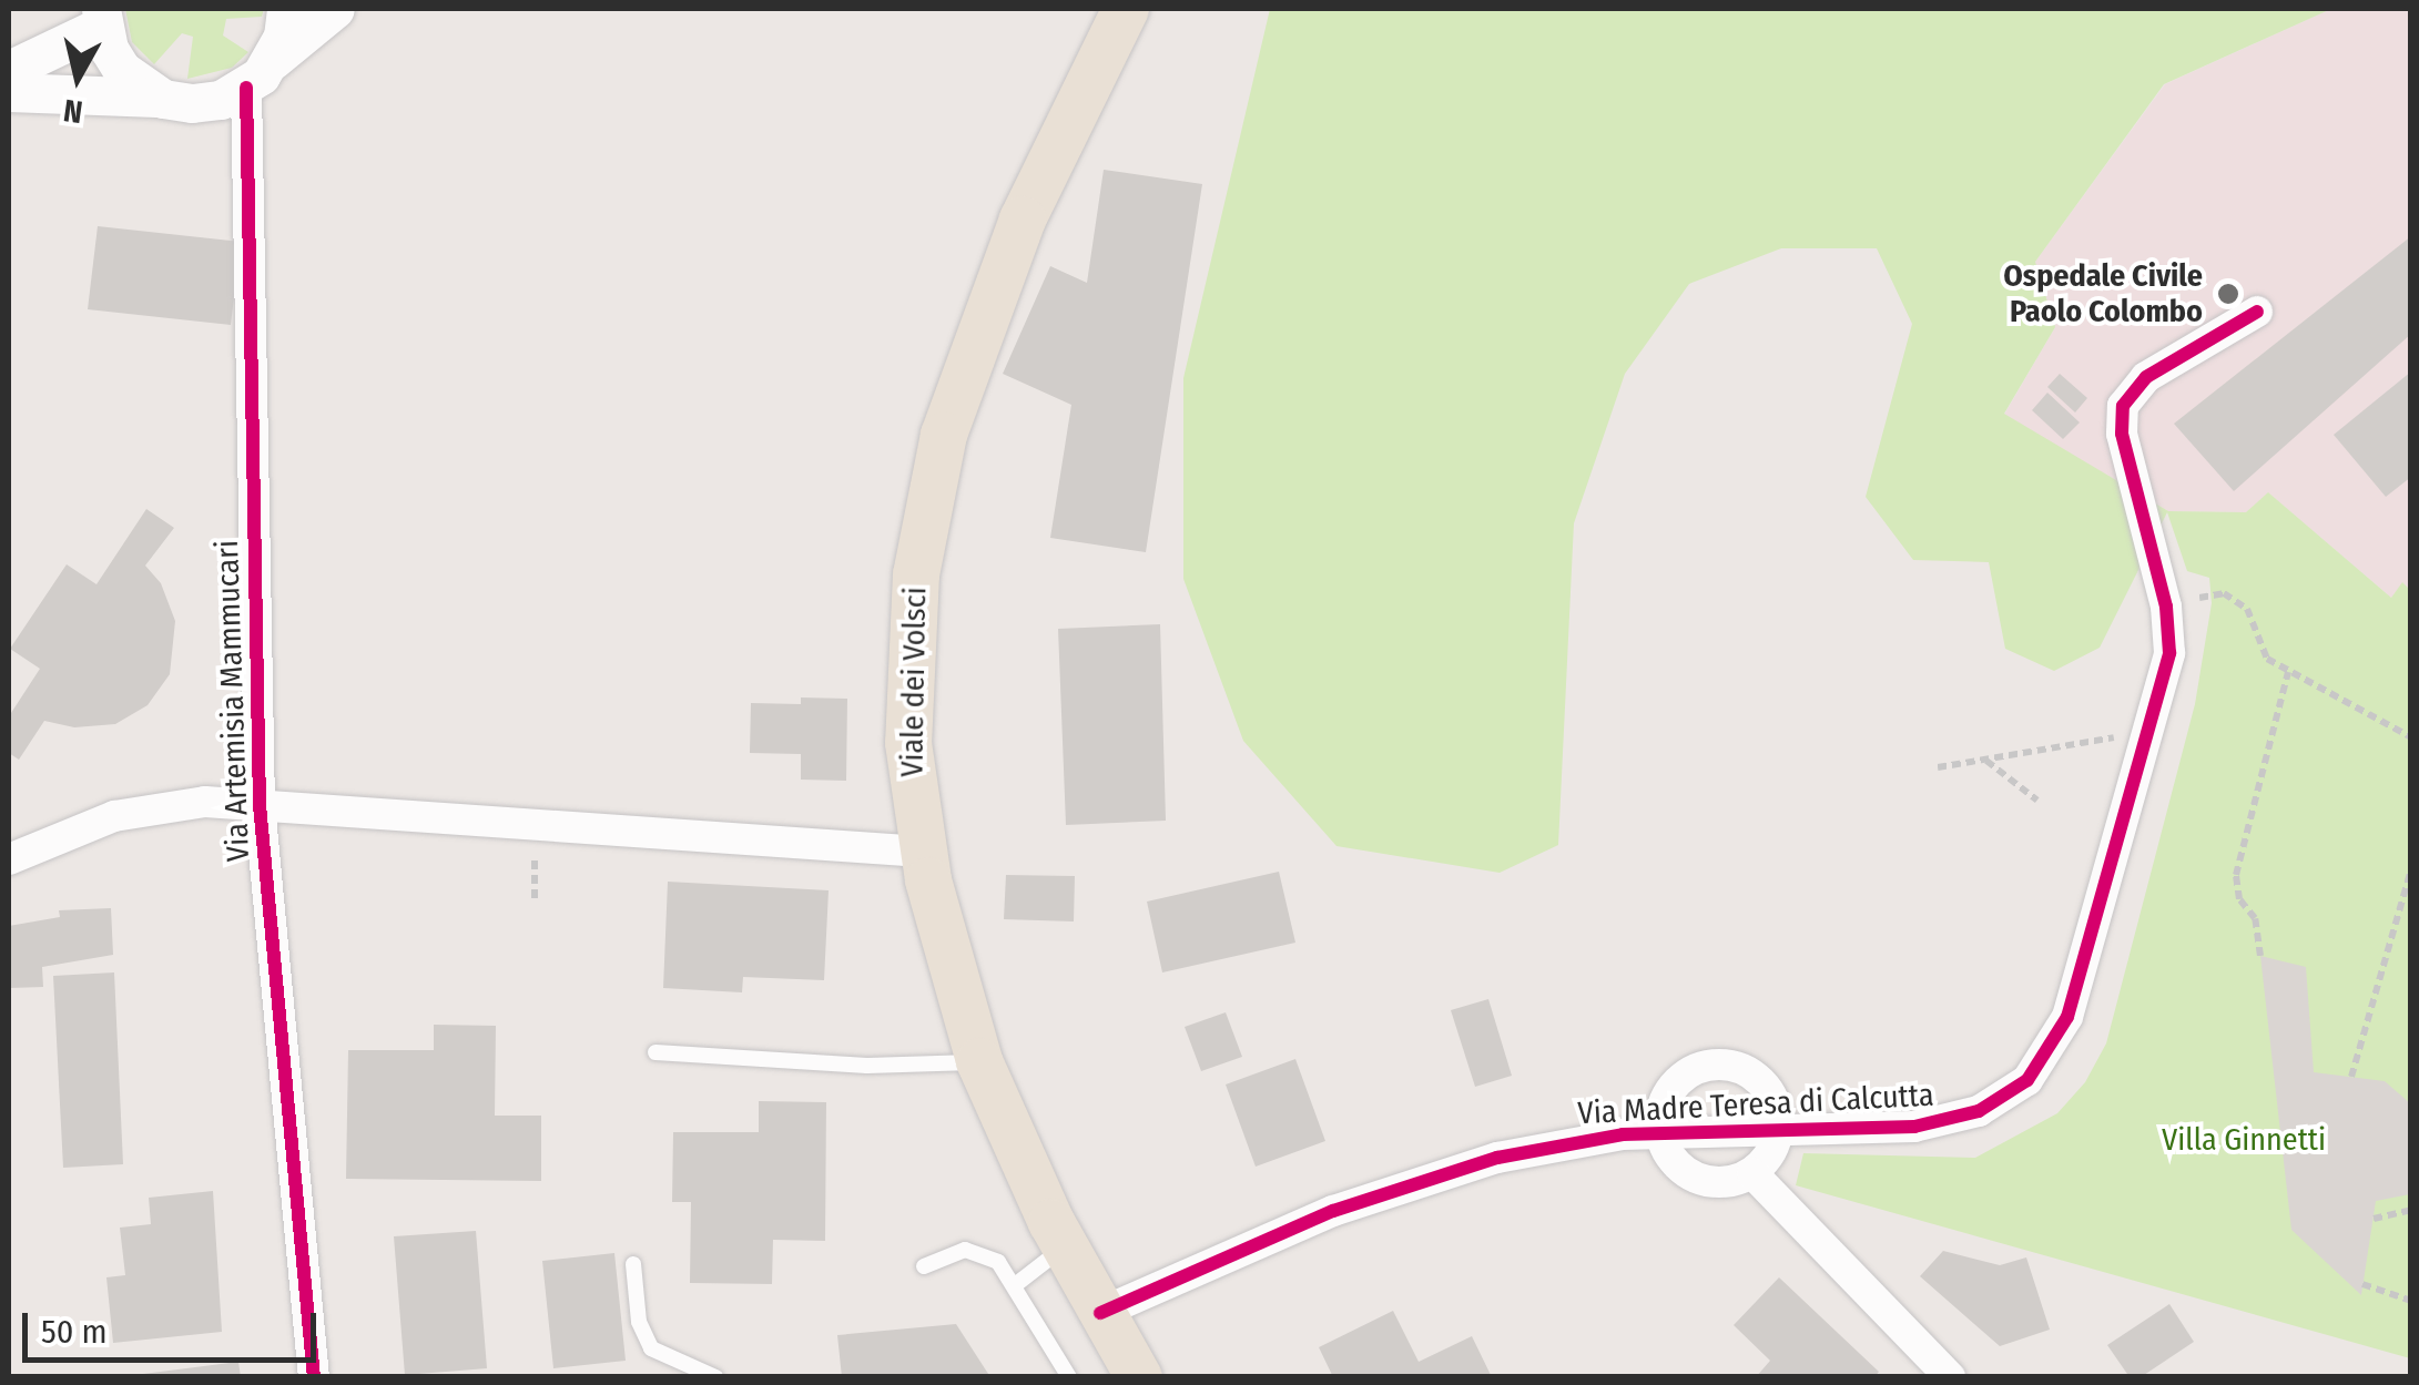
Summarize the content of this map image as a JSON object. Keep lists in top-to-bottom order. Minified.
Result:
{"streets":{"main road":["Viale dei Volsci"],"street":["Via Artemisia Mammucari","Via Madre Teresa di Calcutta"]},"crossings":[["Viale dei Volsci","Via Madre Teresa di Calcutta"]],"parks":["Villa Ginnetti"],"places":["Ospedale Civile Paolo Colombo"],"scale_bar":"50 m","north":"bottom"}
